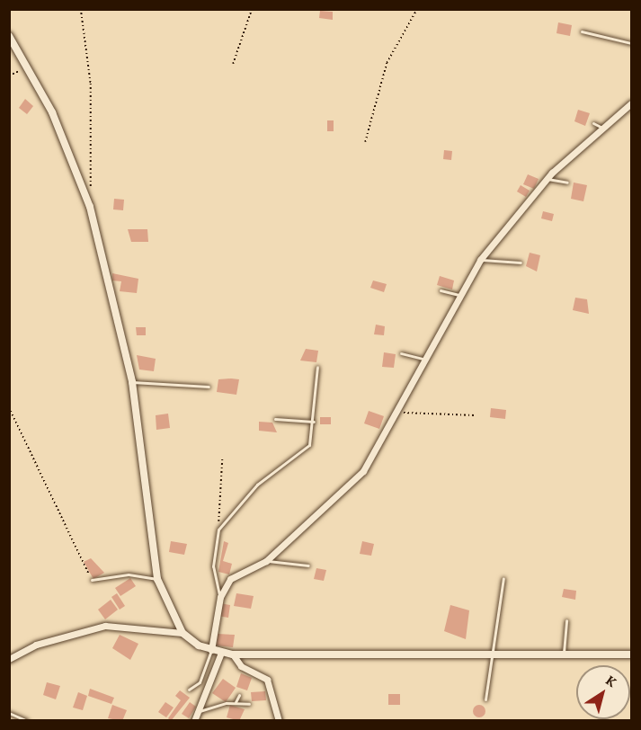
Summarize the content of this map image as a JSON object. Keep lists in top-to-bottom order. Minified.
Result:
{"north":"top right"}
